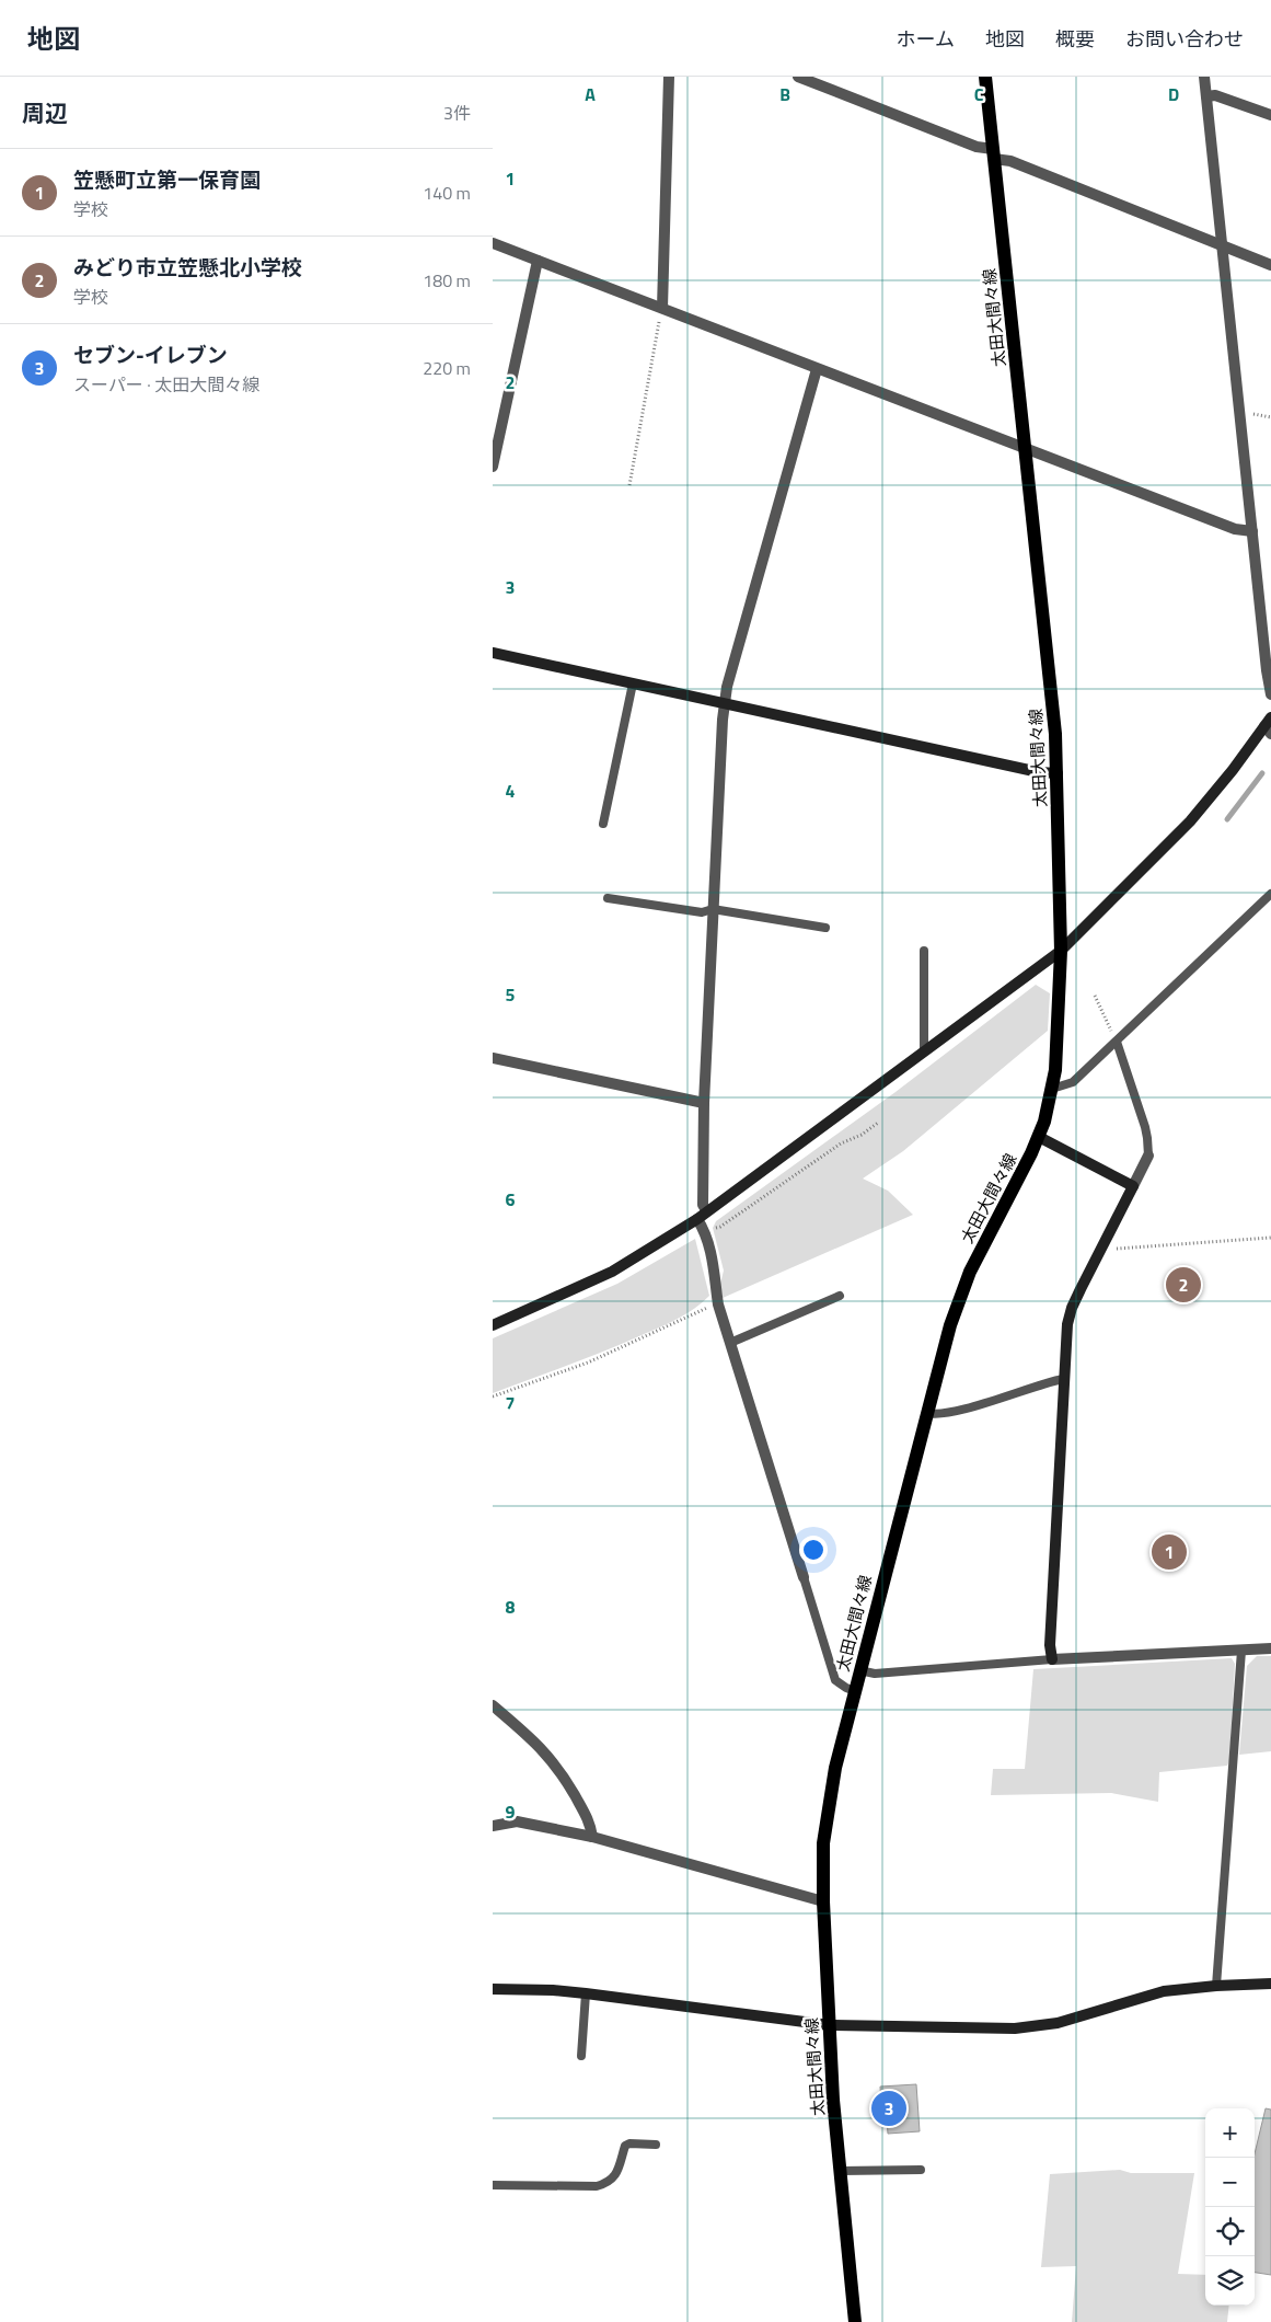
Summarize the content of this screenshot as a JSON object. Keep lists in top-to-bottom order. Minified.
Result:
{"streets":{"main road":["太田大間々線"]},"page":{"header":"地図","nav":["ホーム","地図","概要","お問い合わせ"],"heading":["周辺","3件"],"list":[{"mark":"1","name":"笠懸町立第一保育園","note":"学校","value":"140 m"},{"mark":"2","name":"みどり市立笠懸北小学校","note":"学校","value":"180 m"},{"mark":"3","name":"セブン-イレブン","note":"スーパー · 太田大間々線","value":"220 m"}],"pins":["2","1","3"],"map_buttons":["+","−"]},"grid":{"columns":["A","B","C","D"],"rows":["1","2","3","4","5","6","7","8","9"]}}
